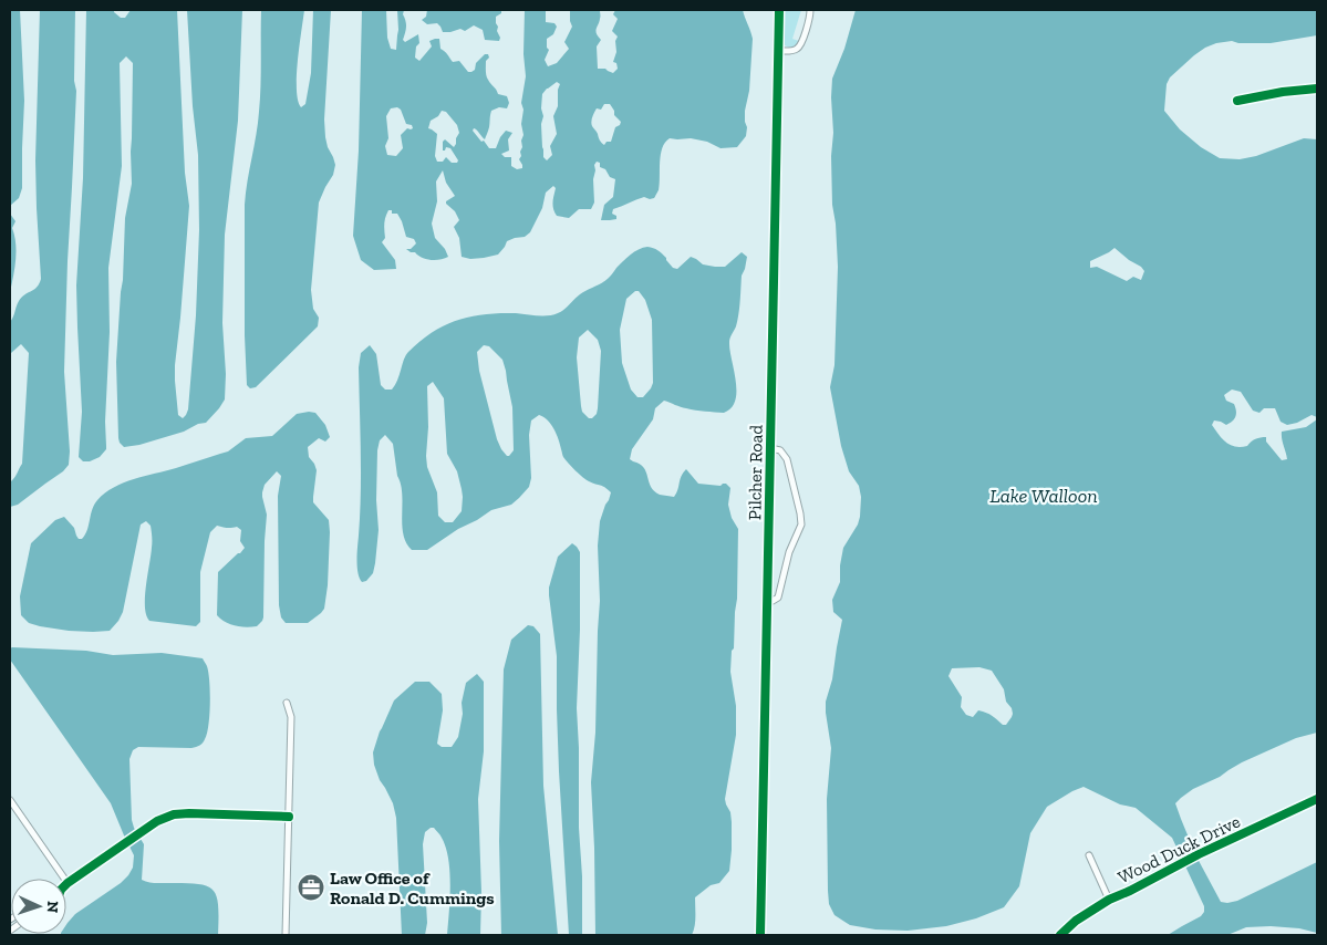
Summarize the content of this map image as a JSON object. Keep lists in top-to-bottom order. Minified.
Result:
{"streets":{"street":["Pilcher Road","Wood Duck Drive"]},"water":["Lake Walloon"],"places":{"office":["Law Office of Ronald D. Cummings"]},"north":"right"}
